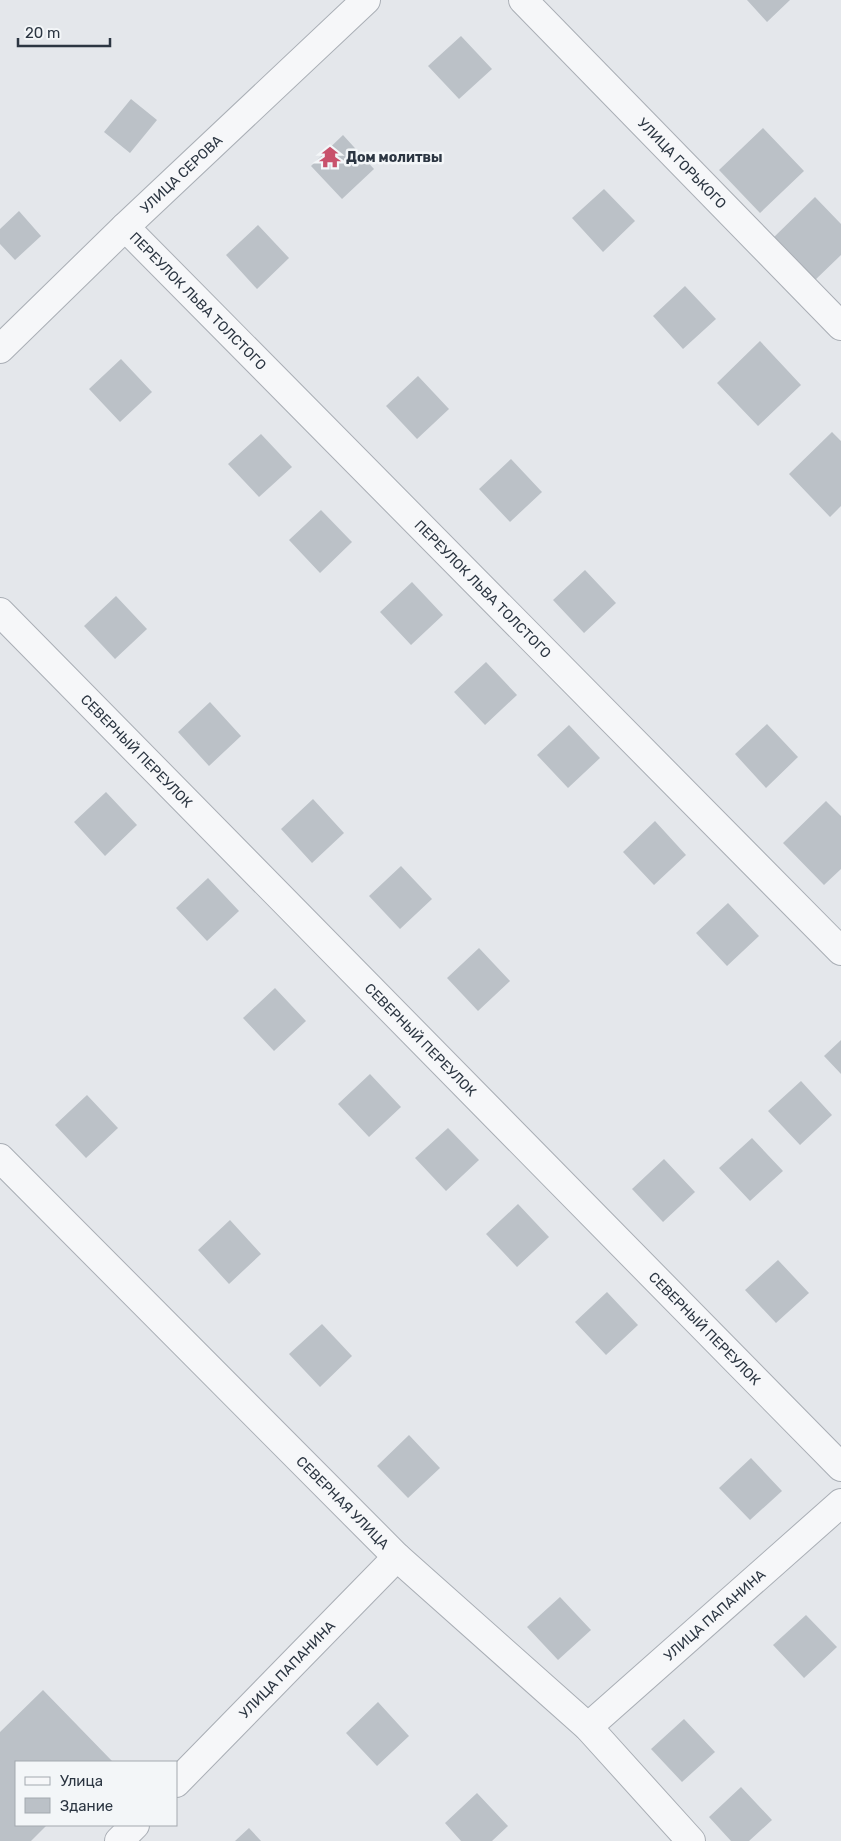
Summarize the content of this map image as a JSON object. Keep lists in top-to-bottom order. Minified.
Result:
{"streets":{"street":["УЛИЦА ГОРЬКОГО","УЛИЦА СЕРОВА","ПЕРЕУЛОК ЛЬВА ТОЛСТОГО","СЕВЕРНЫЙ ПЕРЕУЛОК","СЕВЕРНАЯ УЛИЦА","УЛИЦА ПАПАНИНА"]},"crossings":[["УЛИЦА СЕРОВА","ПЕРЕУЛОК ЛЬВА ТОЛСТОГО"],["СЕВЕРНАЯ УЛИЦА","УЛИЦА ПАПАНИНА"]],"places":{"temple":["Дом молитвы"]},"legend":["Улица","Здание"],"scale_bar":"20 m"}
